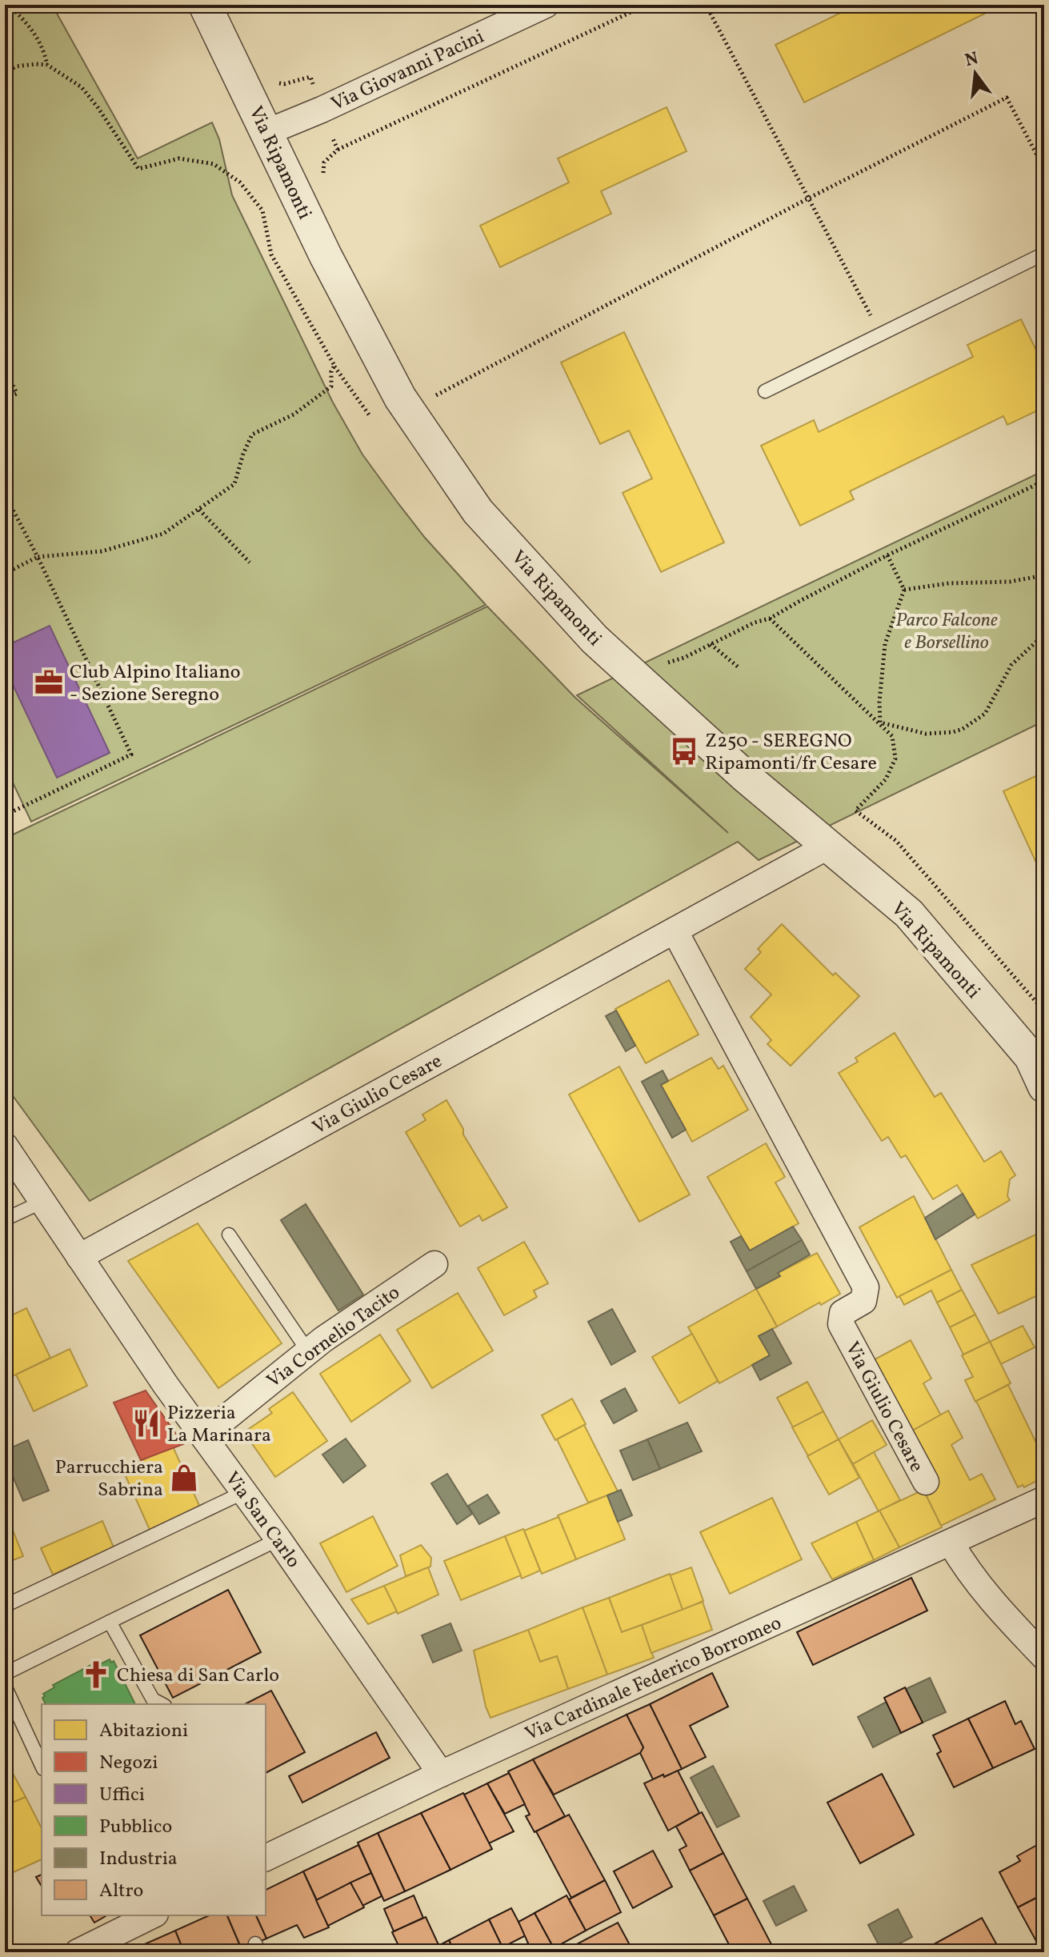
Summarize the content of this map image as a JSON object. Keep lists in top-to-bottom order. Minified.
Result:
{"streets":{"street":["Via Giovanni Pacini","Via Ripamonti","Via Giulio Cesare","Via Cornelio Tacito","Via San Carlo","Via Cardinale Federico Borromeo"]},"crossings":[["Via Giovanni Pacini","Via Ripamonti"],["Via Ripamonti","Via Giulio Cesare"],["Via Giulio Cesare","Via San Carlo"],["Via Cornelio Tacito","Via San Carlo"],["Via San Carlo","Via Cardinale Federico Borromeo"]],"parks":["Parco Falcone e Borsellino"],"places":{"office":["Club Alpino Italiano - Sezione Seregno"],"bus stop":["Z250 - SEREGNO Ripamonti/fr Cesare"],"restaurant":["Pizzeria La Marinara"],"shop":["Parrucchiera Sabrina"],"church":["Chiesa di San Carlo"]},"legend":["Abitazioni","Negozi","Uffici","Pubblico","Industria","Altro"],"north":"top"}
